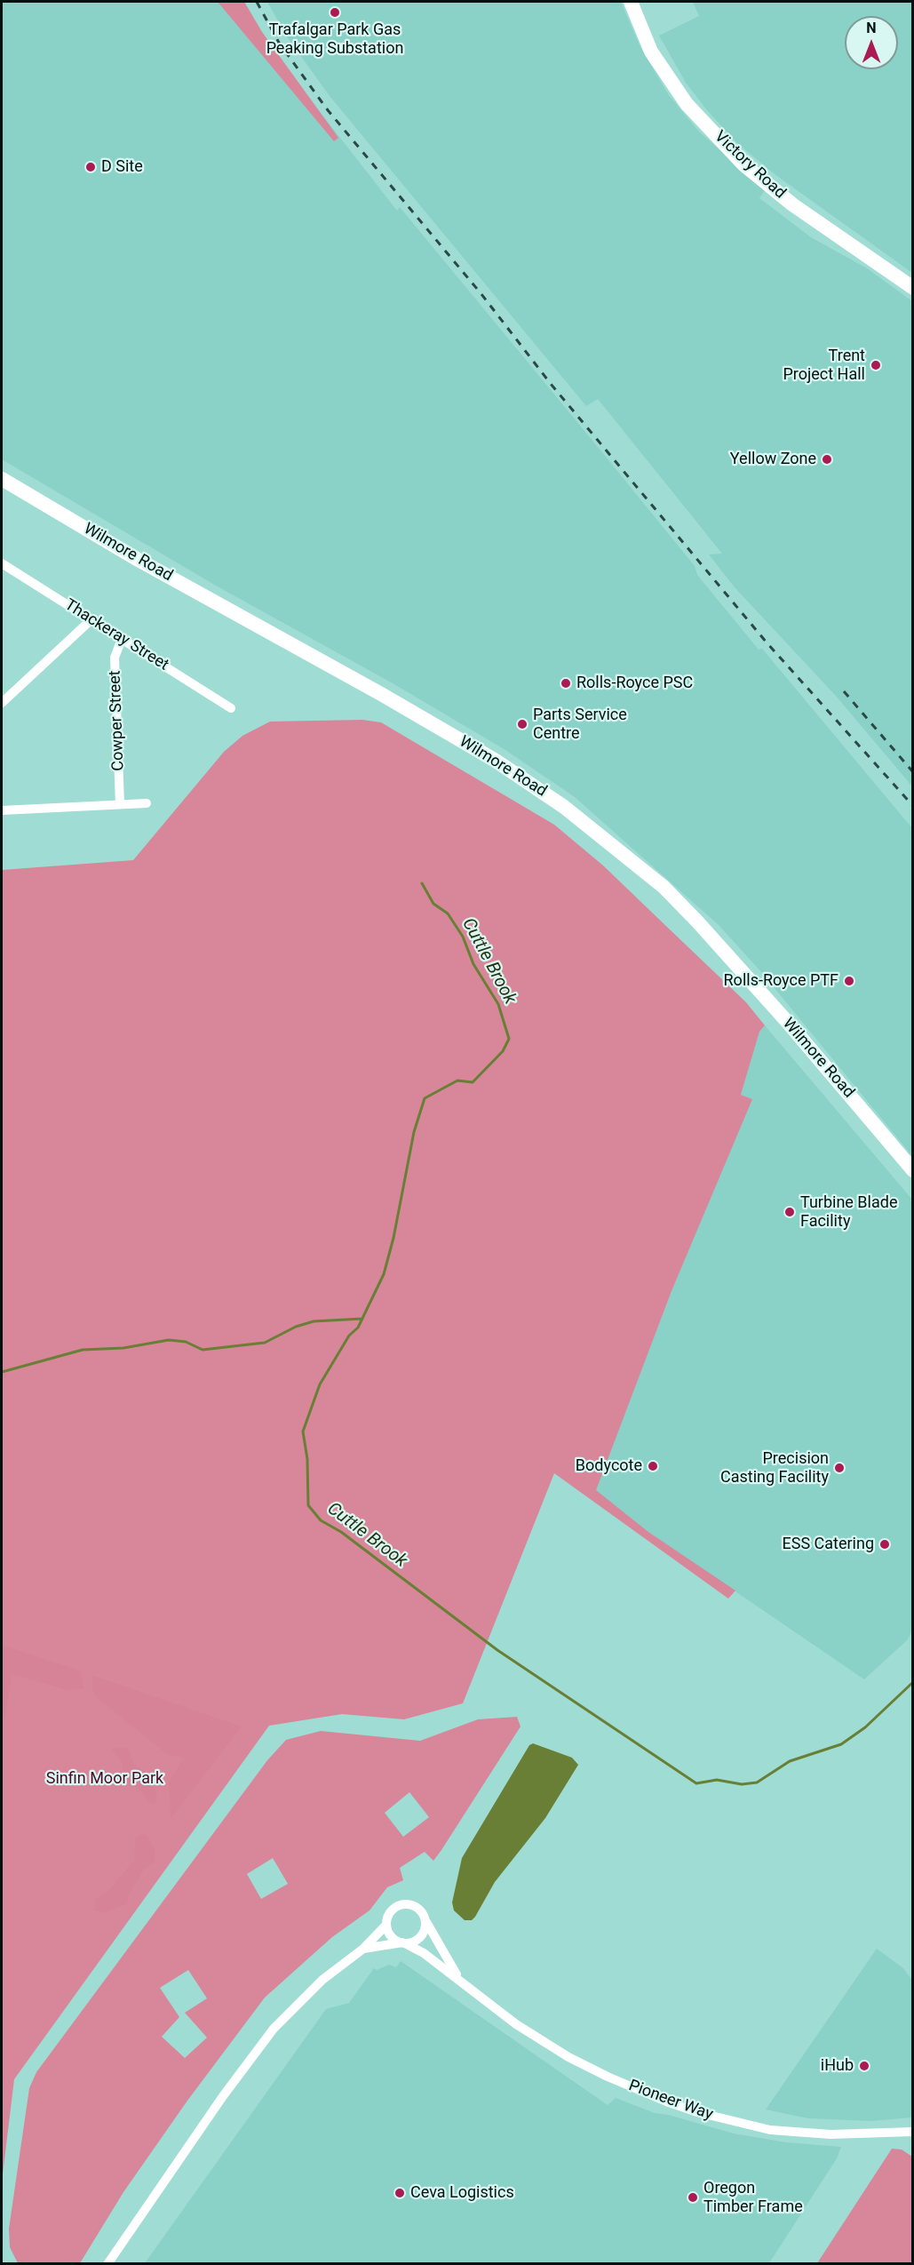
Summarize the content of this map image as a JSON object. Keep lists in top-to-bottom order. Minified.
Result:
{"streets":{"street":["Victory Road","Wilmore Road","Thackeray Street","Cowper Street","Pioneer Way"]},"crossings":[["Thackeray Street","Cowper Street"]],"water":["Cuttle Brook"],"parks":["Sinfin Moor Park"],"places":["Trafalgar Park Gas Peaking Substation","D Site","Trent Project Hall","Yellow Zone","Rolls-Royce PSC","Parts Service Centre","Rolls-Royce PTF","Turbine Blade Facility","Bodycote","Precision Casting Facility","ESS Catering","iHub","Ceva Logistics","Oregon Timber Frame"],"north":"top"}
